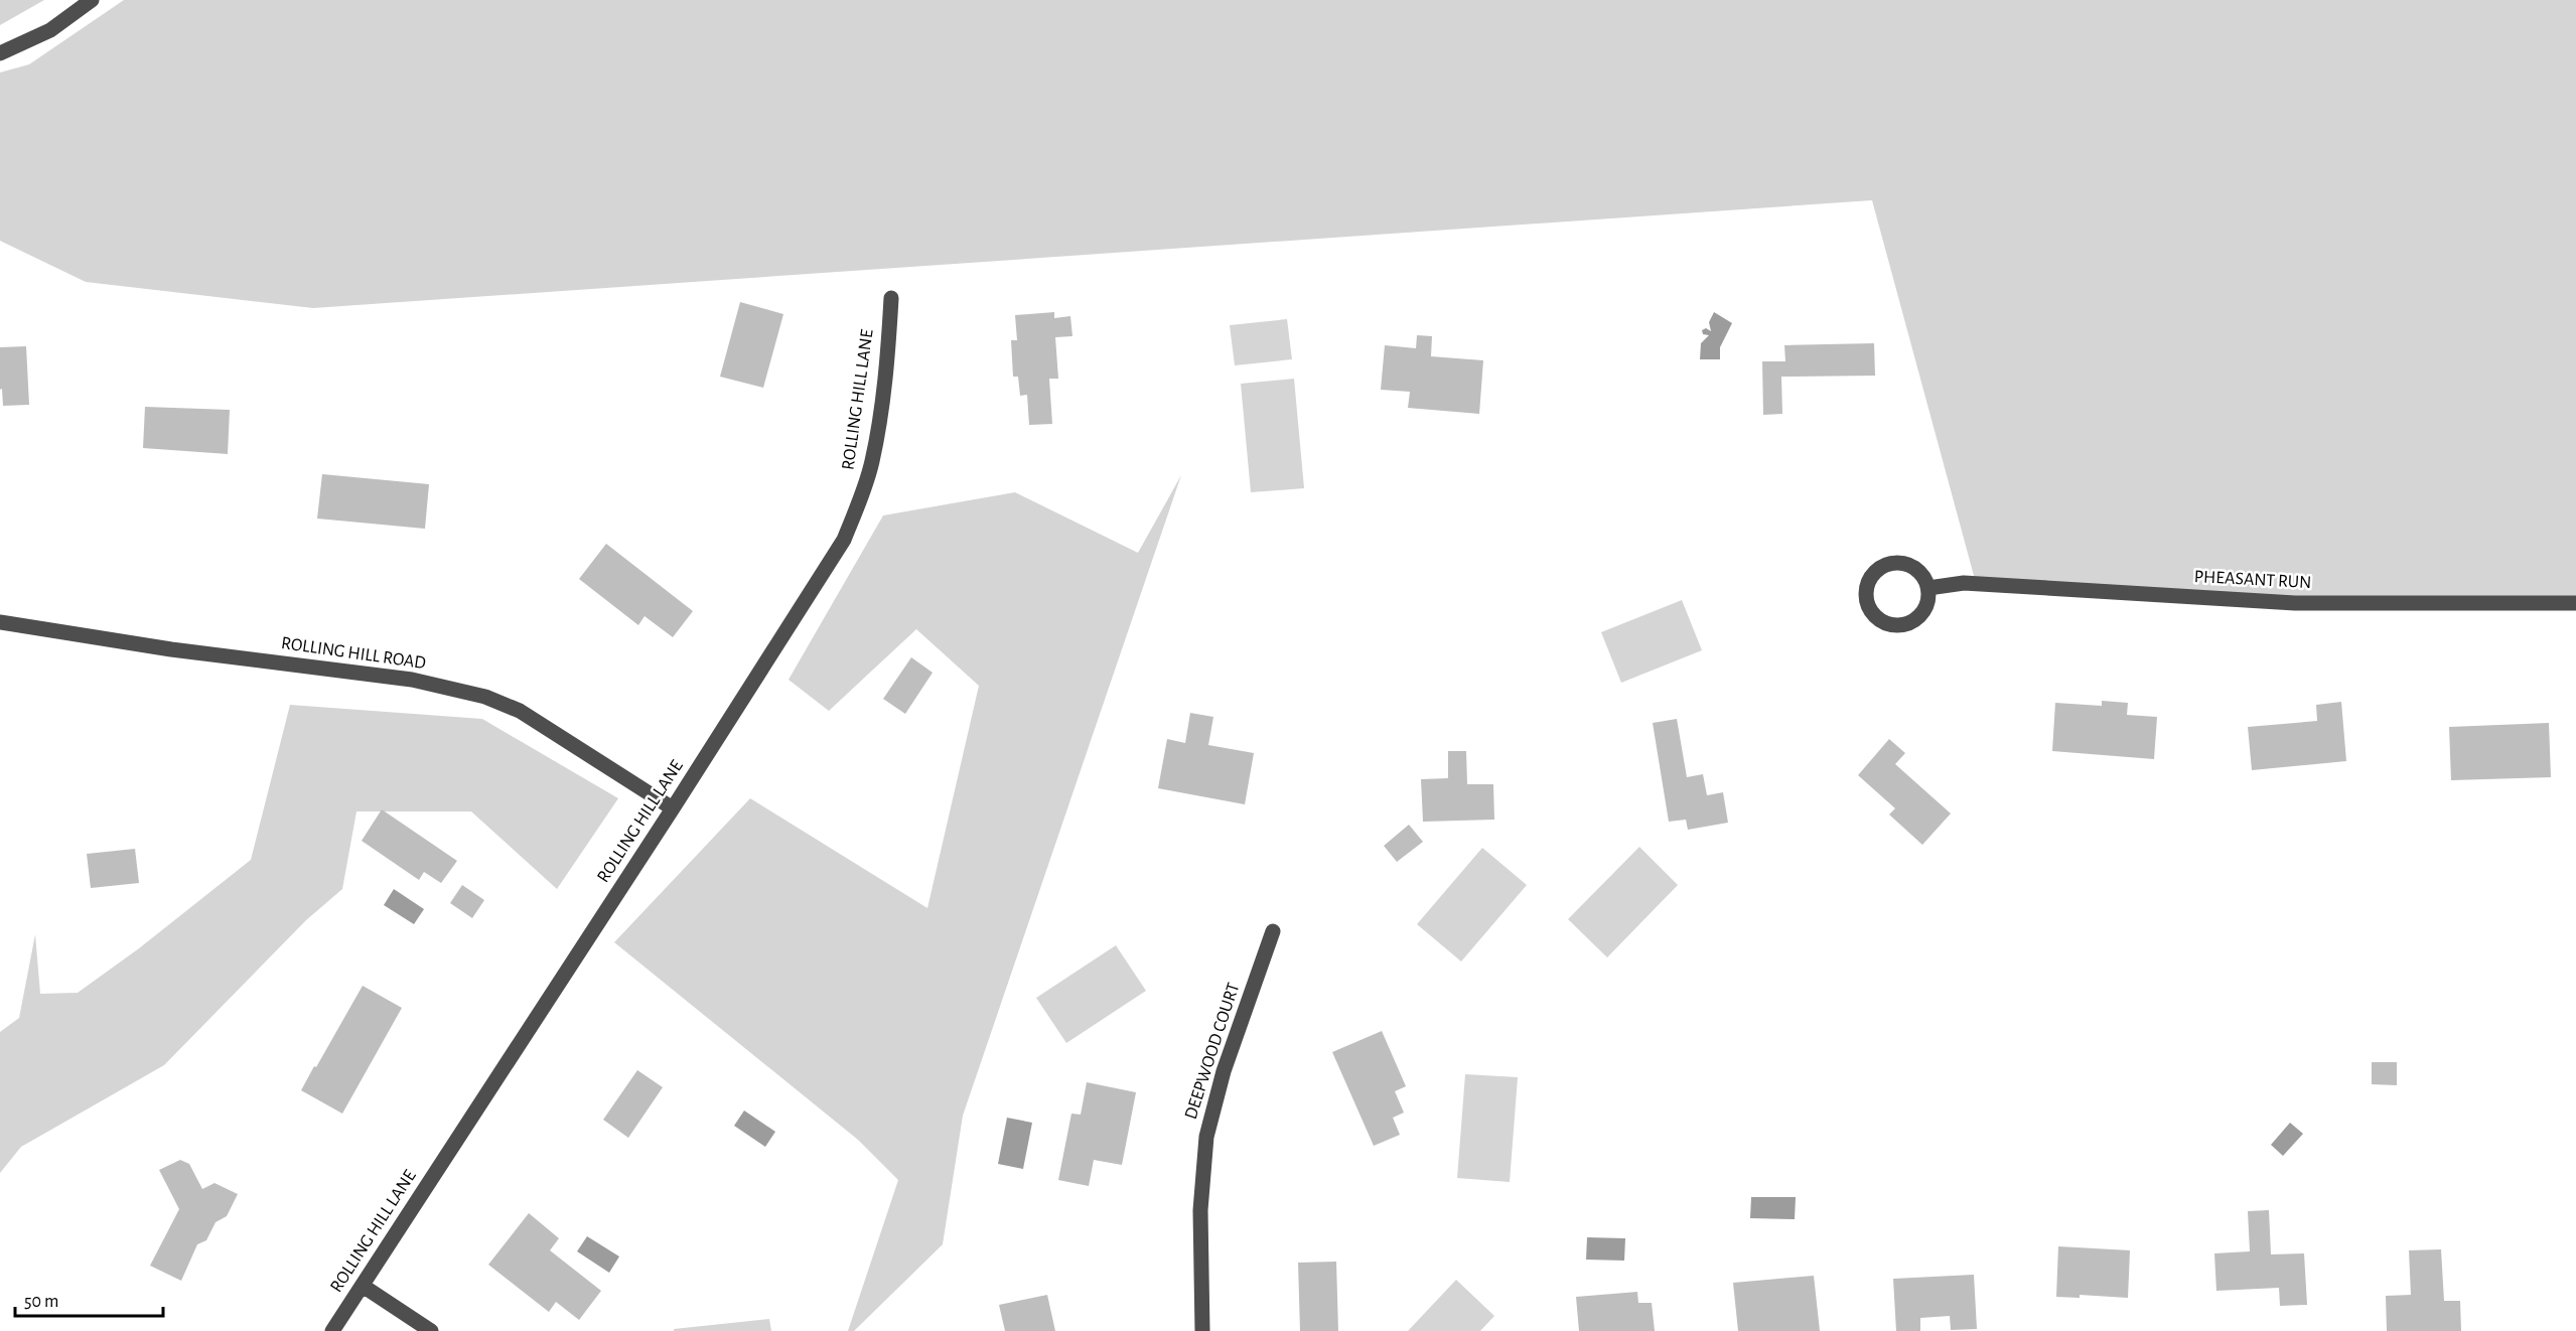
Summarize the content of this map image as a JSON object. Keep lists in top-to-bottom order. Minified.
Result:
{"streets":{"street":["ROLLING HILL LANE","PHEASANT RUN","ROLLING HILL ROAD","DEEPWOOD COURT"]},"crossings":[["ROLLING HILL LANE","ROLLING HILL ROAD"]],"scale_bar":"50 m"}
